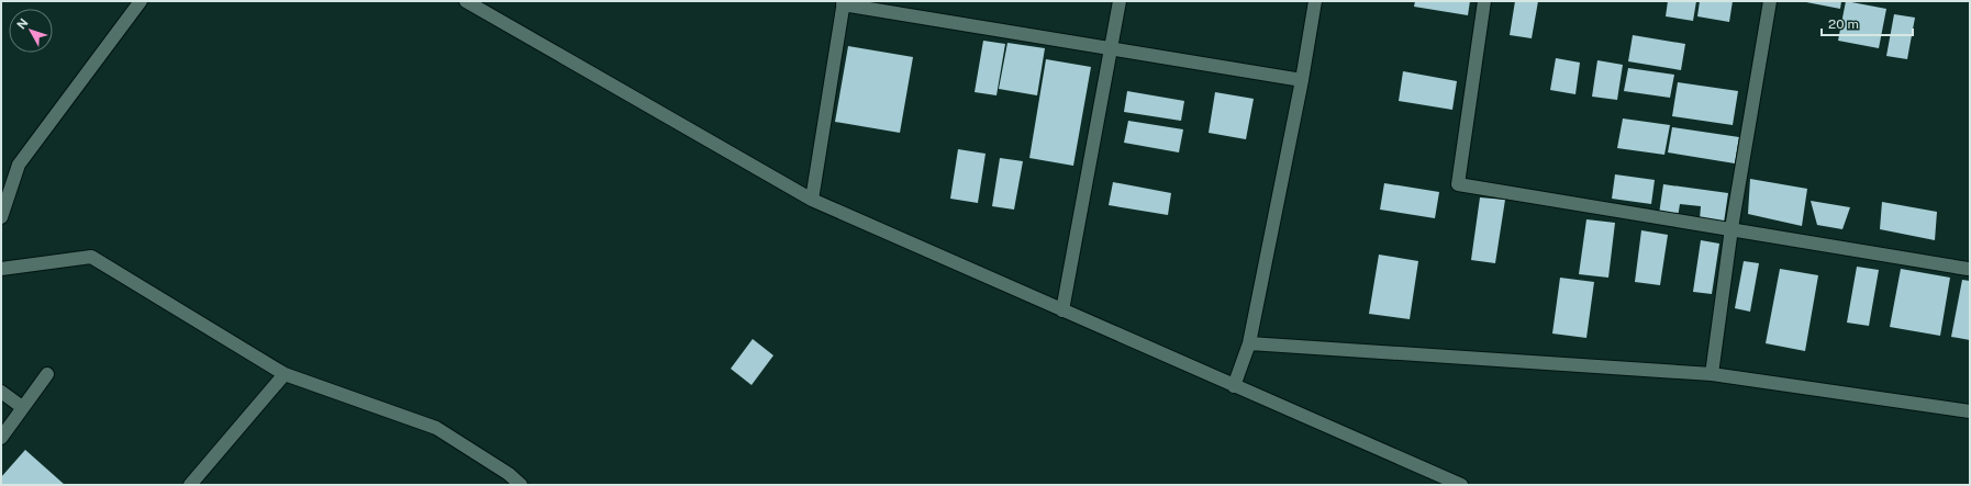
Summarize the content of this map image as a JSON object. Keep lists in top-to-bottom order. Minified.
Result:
{"scale_bar":"20 m","north":"top left"}
